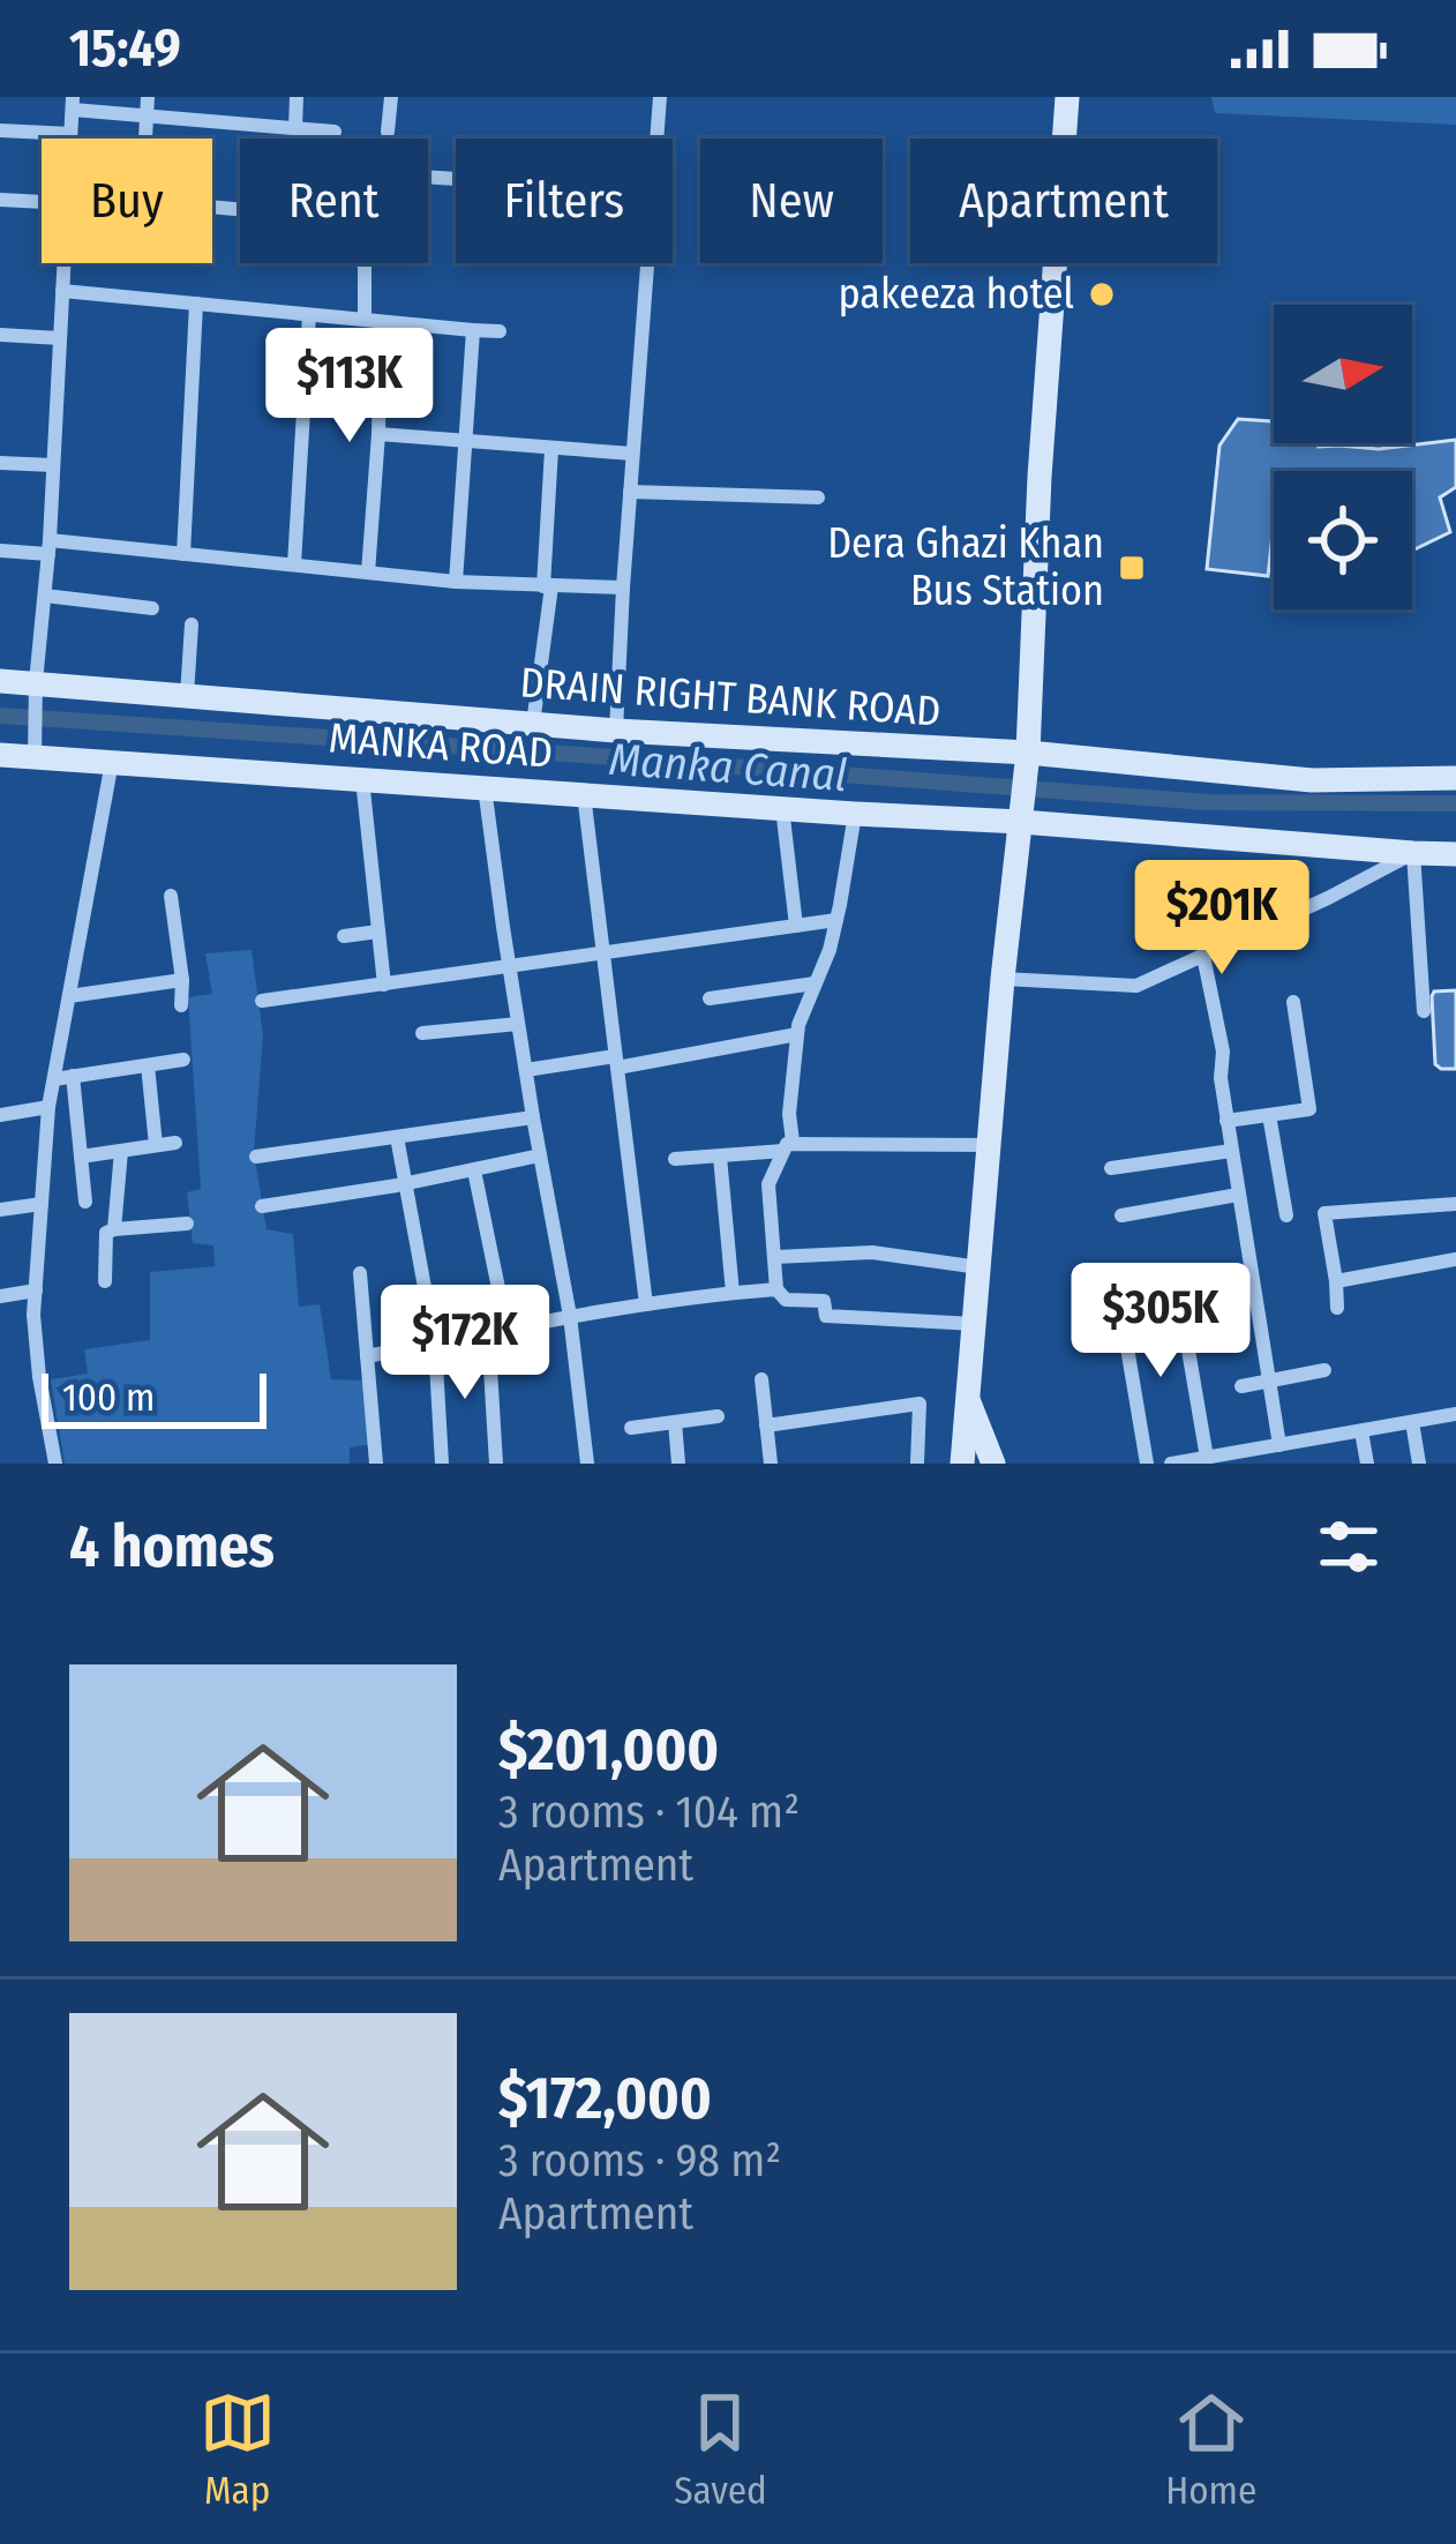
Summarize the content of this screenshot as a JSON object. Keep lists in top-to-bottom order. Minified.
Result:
{"streets":{"main road":["DRAIN RIGHT BANK ROAD","MANKA ROAD"]},"crossings":[["DRAIN RIGHT BANK ROAD","MANKA ROAD"]],"water":["Manka Canal"],"places":{"other":["pakeeza hotel"],"transit":["Dera Ghazi Khan Bus Station"]},"scale_bar":"100 m","north":"right","page":{"status":"15:49","chip":["Buy","Rent","Filters","New","Apartment"],"price":["$113K","$201K","$305K","$172K"],"scale":"100 m","heading":"4 homes","list":[{"name":"$201,000","note":"3 rooms · 104 m² · Apartment"},{"name":"$172,000","note":"3 rooms · 98 m² · Apartment"}],"tabs":["Map","Saved","Home"]}}
